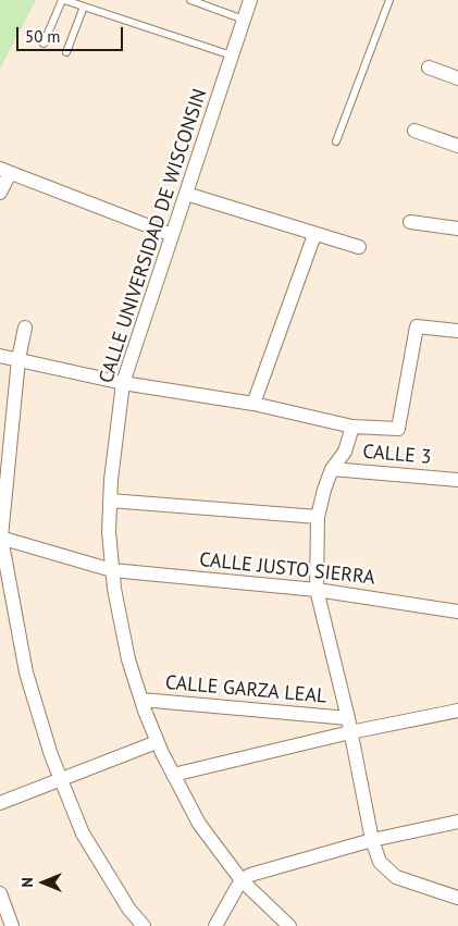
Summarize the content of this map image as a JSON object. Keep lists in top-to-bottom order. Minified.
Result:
{"streets":{"street":["CALLE UNIVERSIDAD DE WISCONSIN","CALLE 3","CALLE JUSTO SIERRA","CALLE GARZA LEAL"]},"crossings":[["CALLE UNIVERSIDAD DE WISCONSIN","CALLE JUSTO SIERRA"],["CALLE UNIVERSIDAD DE WISCONSIN","CALLE GARZA LEAL"]],"scale_bar":"50 m","north":"left"}
